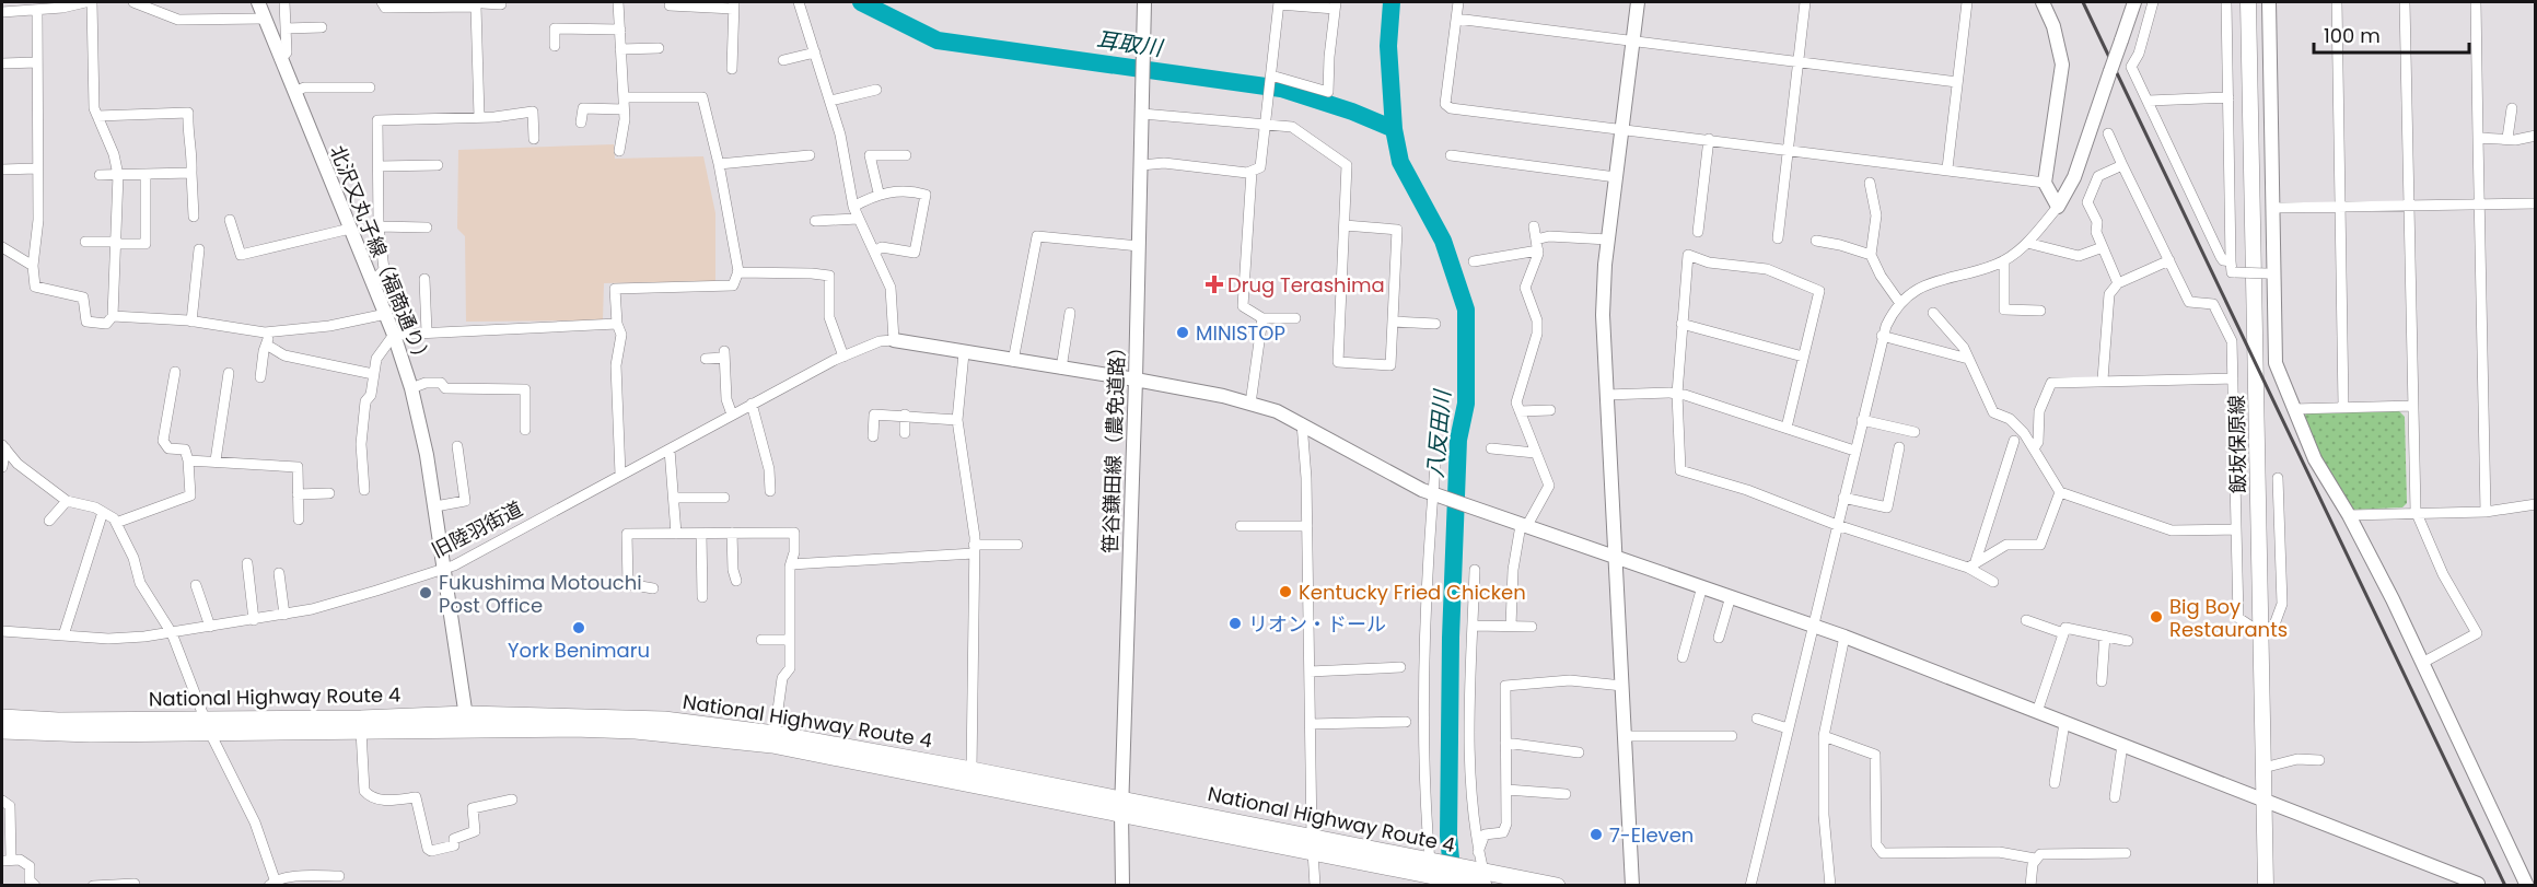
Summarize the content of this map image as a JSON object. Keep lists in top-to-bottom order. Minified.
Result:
{"streets":{"highway":["National Highway Route 4"],"main road":["飯坂保原線"],"street":["北沢又丸子線（福商通り）","笹谷鎌田線（農免道路）","旧陸羽街道"]},"crossings":[["北沢又丸子線（福商通り）","旧陸羽街道"],["北沢又丸子線（福商通り）","National Highway Route 4"],["笹谷鎌田線（農免道路）","National Highway Route 4"]],"water":["耳取川","八反田川"],"places":{"health":["Drug Terashima"],"other":["MINISTOP","Kentucky Fried Chicken","Fukushima Motouchi Post Office","Big Boy Restaurants","リオン・ドール","York Benimaru","7-Eleven"]},"scale_bar":"100 m"}
